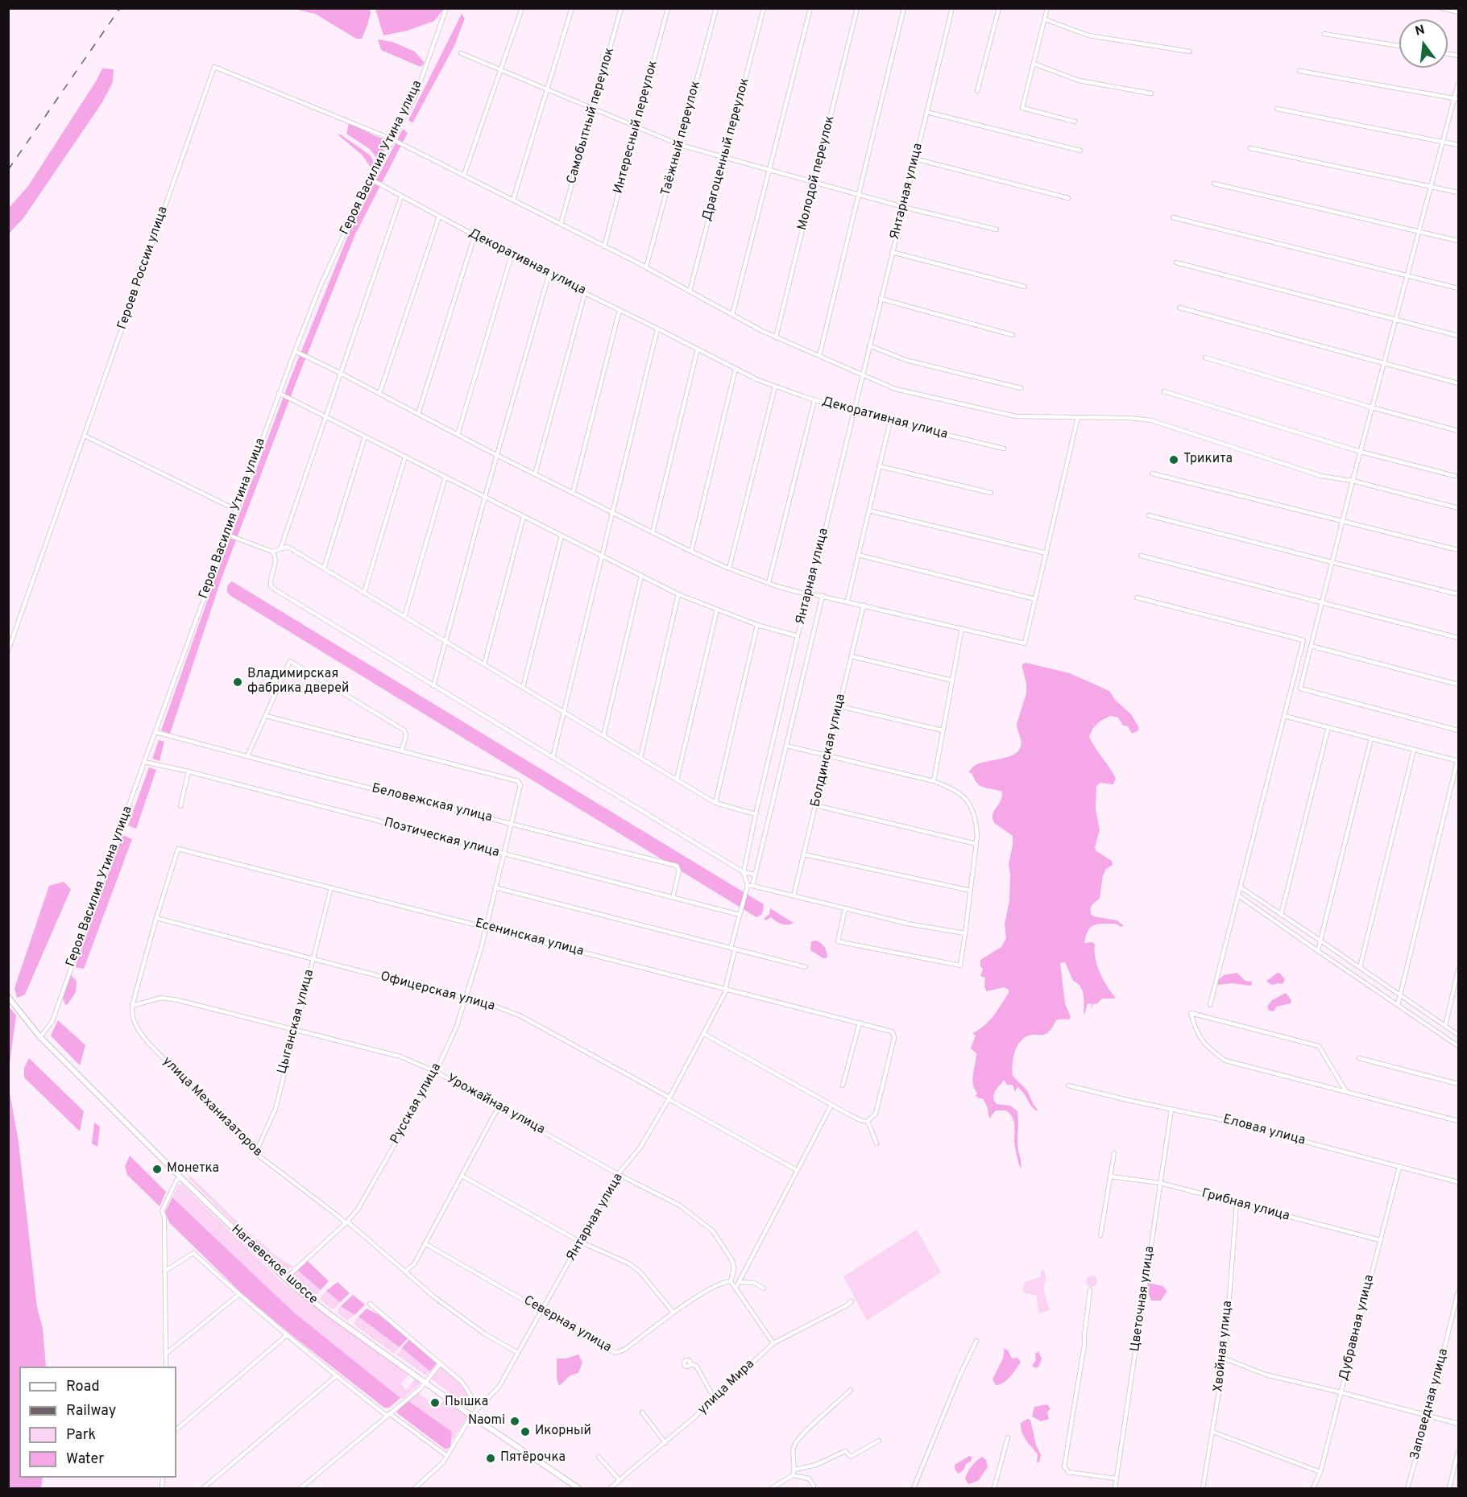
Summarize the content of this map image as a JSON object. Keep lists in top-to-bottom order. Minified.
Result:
{"streets":{"street":["Самобытный переулок","Интересный переулок","Таёжный переулок","Драгоценный переулок","Героя Василия Утина улица","Молодой переулок","Янтарная улица","Декоративная улица","Героев России улица","Болдинская улица","Беловежская улица","Поэтическая улица","Есенинская улица","Офицерская улица","Цыганская улица","Русская улица","Урожайная улица","улица Механизаторов","Еловая улица","Грибная улица","Нагаевское шоссе","Цветочная улица","Северная улица","Дубравная улица","Хвойная улица","улица Мира","Заповедная улица"]},"crossings":[["Героя Василия Утина улица","Декоративная улица"],["Героя Василия Утина улица","Героев России улица"],["Героя Василия Утина улица","Беловежская улица"],["Героя Василия Утина улица","Поэтическая улица"],["Героя Василия Утина улица","Нагаевское шоссе"],["Янтарная улица","Декоративная улица"],["Янтарная улица","Поэтическая улица"],["Янтарная улица","Есенинская улица"],["Янтарная улица","Офицерская улица"],["Янтарная улица","Урожайная улица"],["Янтарная улица","улица Механизаторов"],["Янтарная улица","Нагаевское шоссе"],["Янтарная улица","Северная улица"],["Беловежская улица","Поэтическая улица"],["Беловежская улица","Русская улица"],["Поэтическая улица","Русская улица"],["Есенинская улица","Офицерская улица"],["Есенинская улица","Цыганская улица"],["Есенинская улица","Русская улица"],["Офицерская улица","Цыганская улица"],["Офицерская улица","Русская улица"],["Цыганская улица","Урожайная улица"],["Цыганская улица","улица Механизаторов"],["Русская улица","Урожайная улица"],["Русская улица","улица Механизаторов"],["Русская улица","Нагаевское шоссе"],["Урожайная улица","улица Механизаторов"],["Урожайная улица","Северная улица"],["Еловая улица","Цветочная улица"],["Еловая улица","Дубравная улица"],["Грибная улица","Цветочная улица"],["Грибная улица","Дубравная улица"],["Грибная улица","Хвойная улица"]],"places":["Трикита","Владимирская фабрика дверей","Монетка","Пышка","Naomi","Икорный","Пятёрочка"],"legend":["Road","Railway","Park","Water"],"north":"top"}
